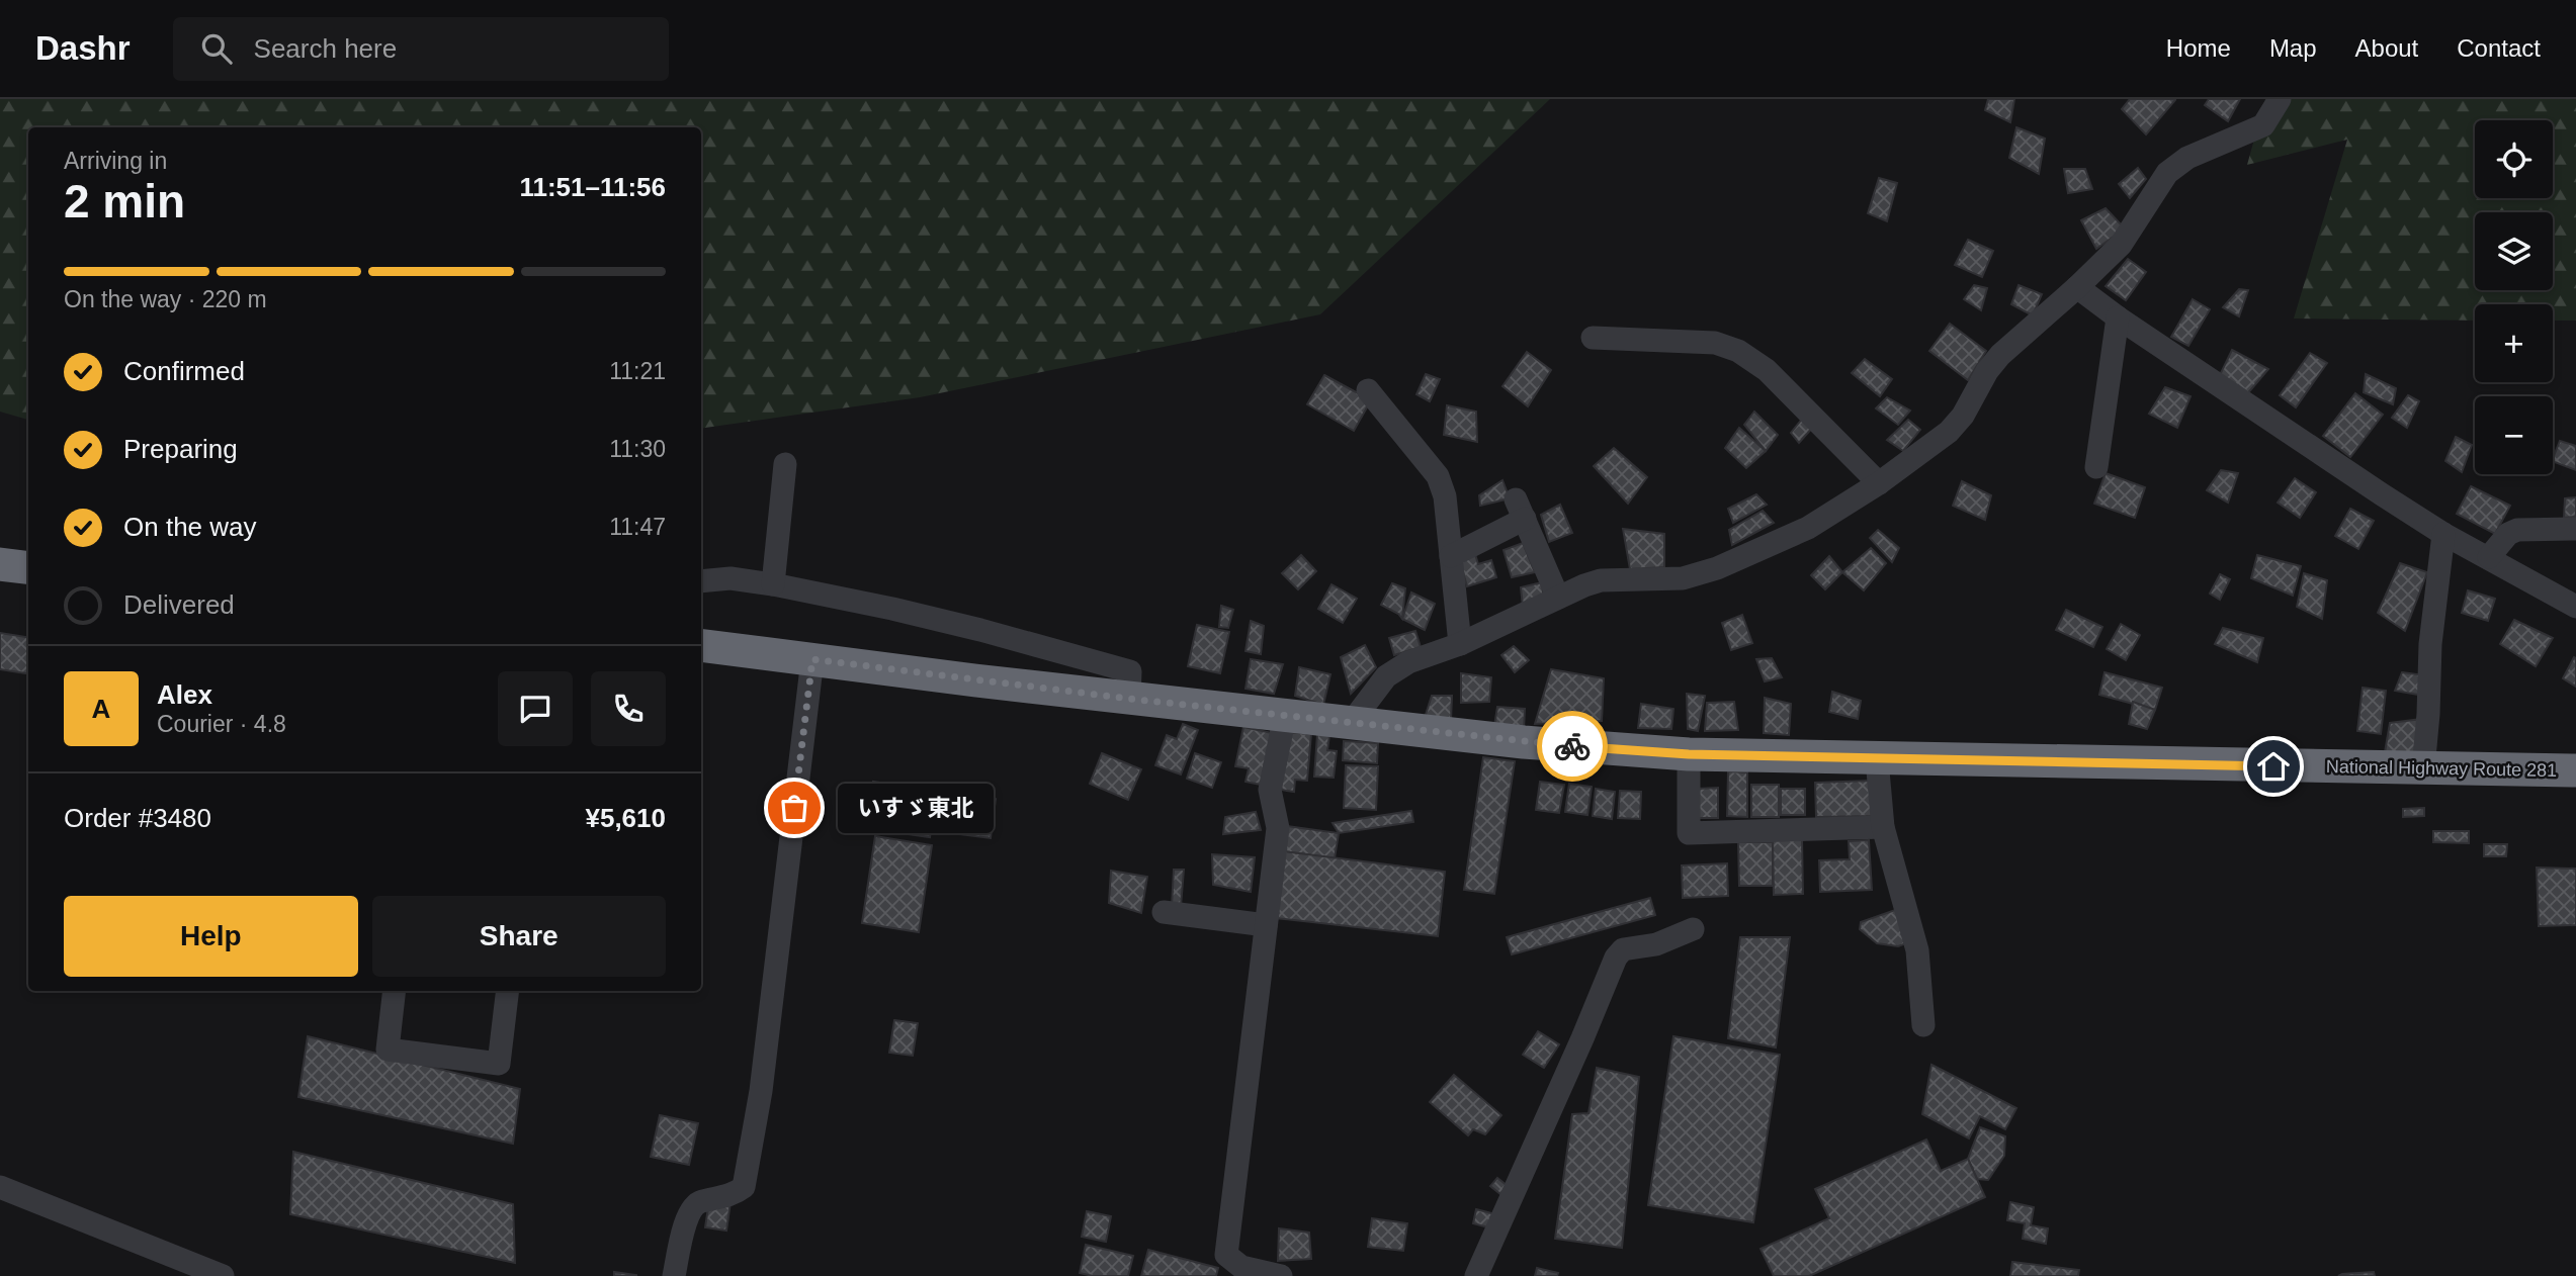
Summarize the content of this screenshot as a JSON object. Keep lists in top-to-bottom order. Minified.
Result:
{"streets":{"highway":["National Highway Route 281"]},"places":["いすゞ東北"],"page":{"header":"Dashr","search":"Search here","nav":["Home","Map","About","Contact"],"map_buttons":["+","−"],"heading":["2 min","Arriving in","11:51–11:56"],"panel":["Alex","Courier · 4.8","Order #3480","¥5,610"],"bar":"On the way · 220 m","list":[["Confirmed","11:21"],["Preparing","11:30"],["On the way","11:47"],"Delivered"],"round":"A","bubble":"いすゞ東北","buttons":["Help","Share"]}}
